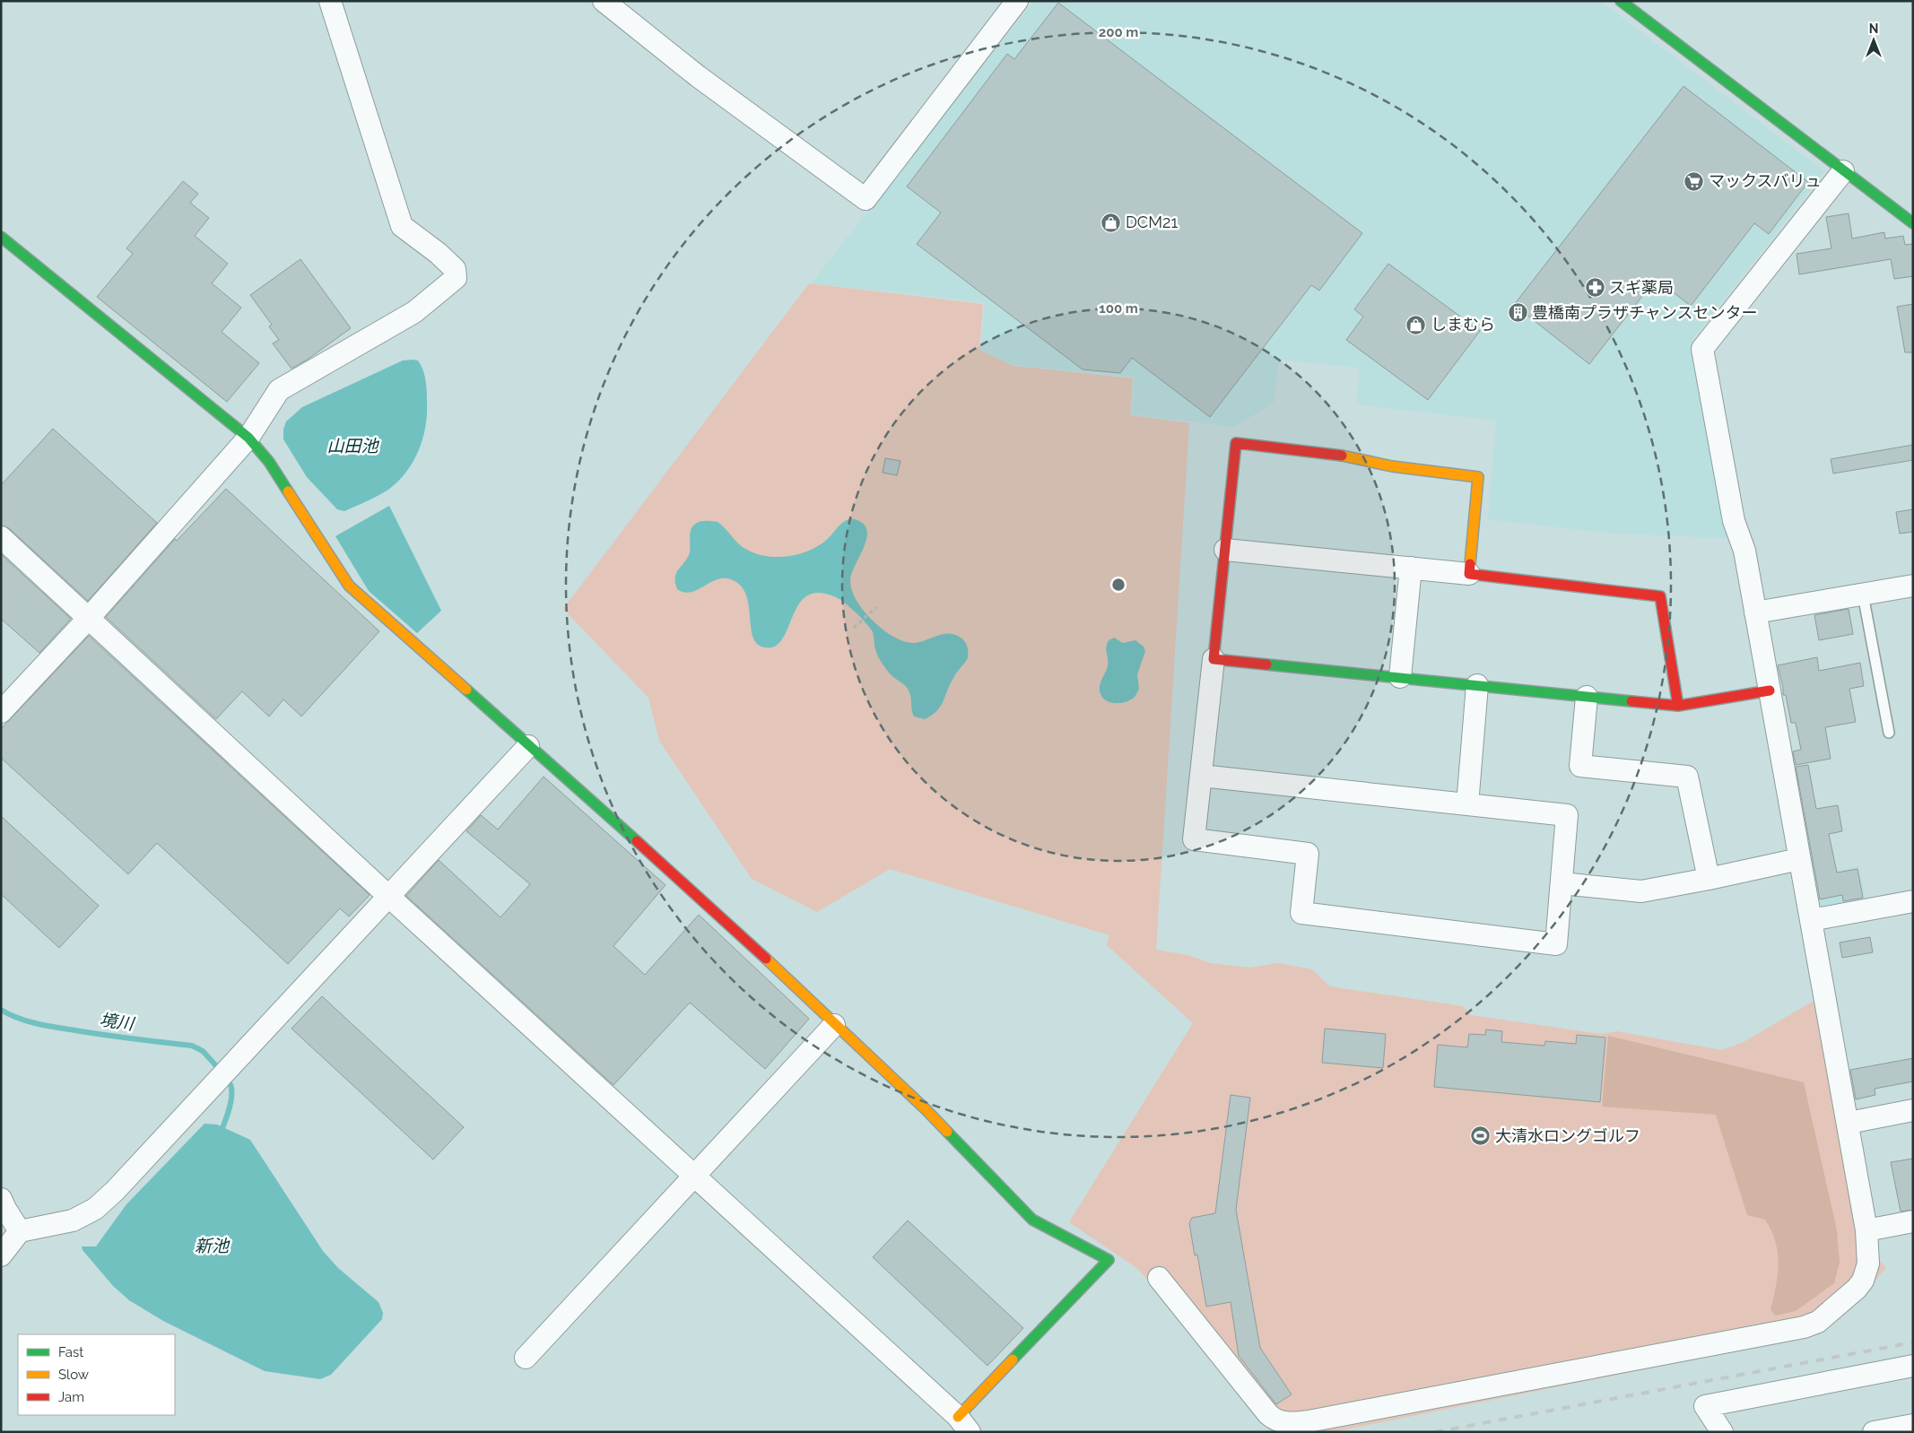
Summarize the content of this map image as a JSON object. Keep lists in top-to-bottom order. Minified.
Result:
{"water":["山田池","境川","新池"],"places":{"supermarket":["マックスバリュ"],"shop":["DCM21","しまむら"],"pharmacy":["スギ薬局"],"building":["豊橋南プラザチャンスセンター"],"sports":["大清水ロングゴルフ"]},"legend":["Fast","Slow","Jam"],"north":"top","rings":["200 m","100 m"]}
